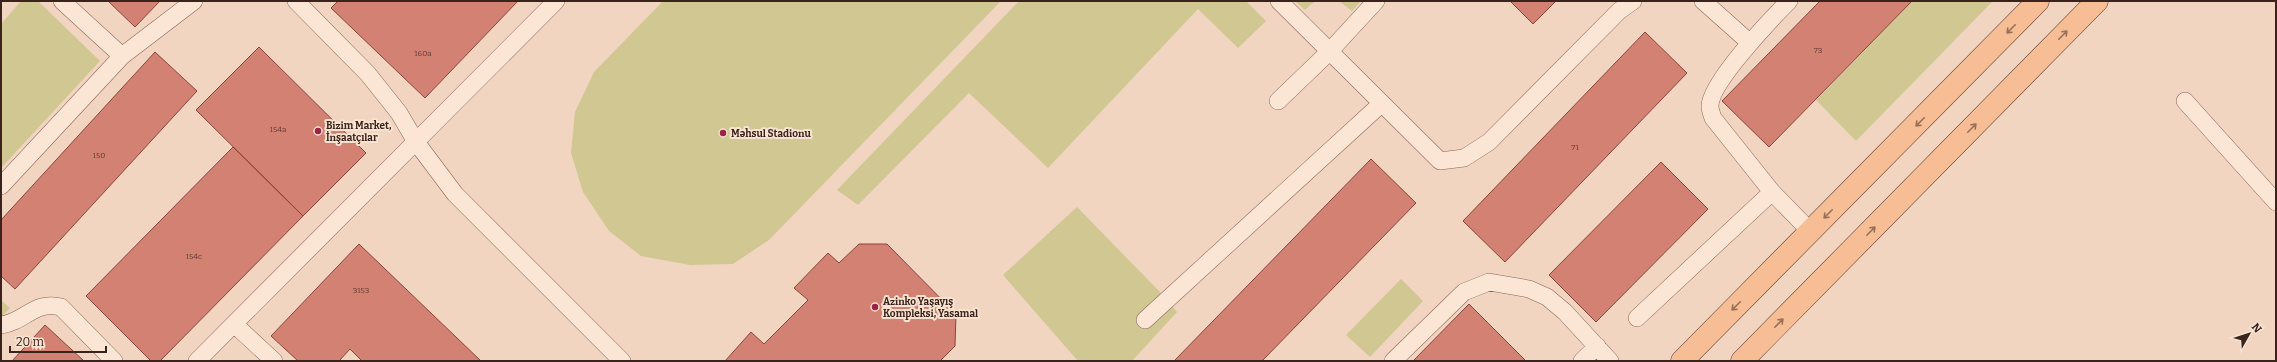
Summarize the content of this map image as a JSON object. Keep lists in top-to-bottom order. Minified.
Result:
{"places":["Bizim Market, İnşaatçılar","Məhsul Stadionu","Azinko Yaşayış Kompleksi, Yasamal"],"house_numbers":["73","160a","154a","71","150","154c","3153"],"scale_bar":"20 m","north":"top right"}
